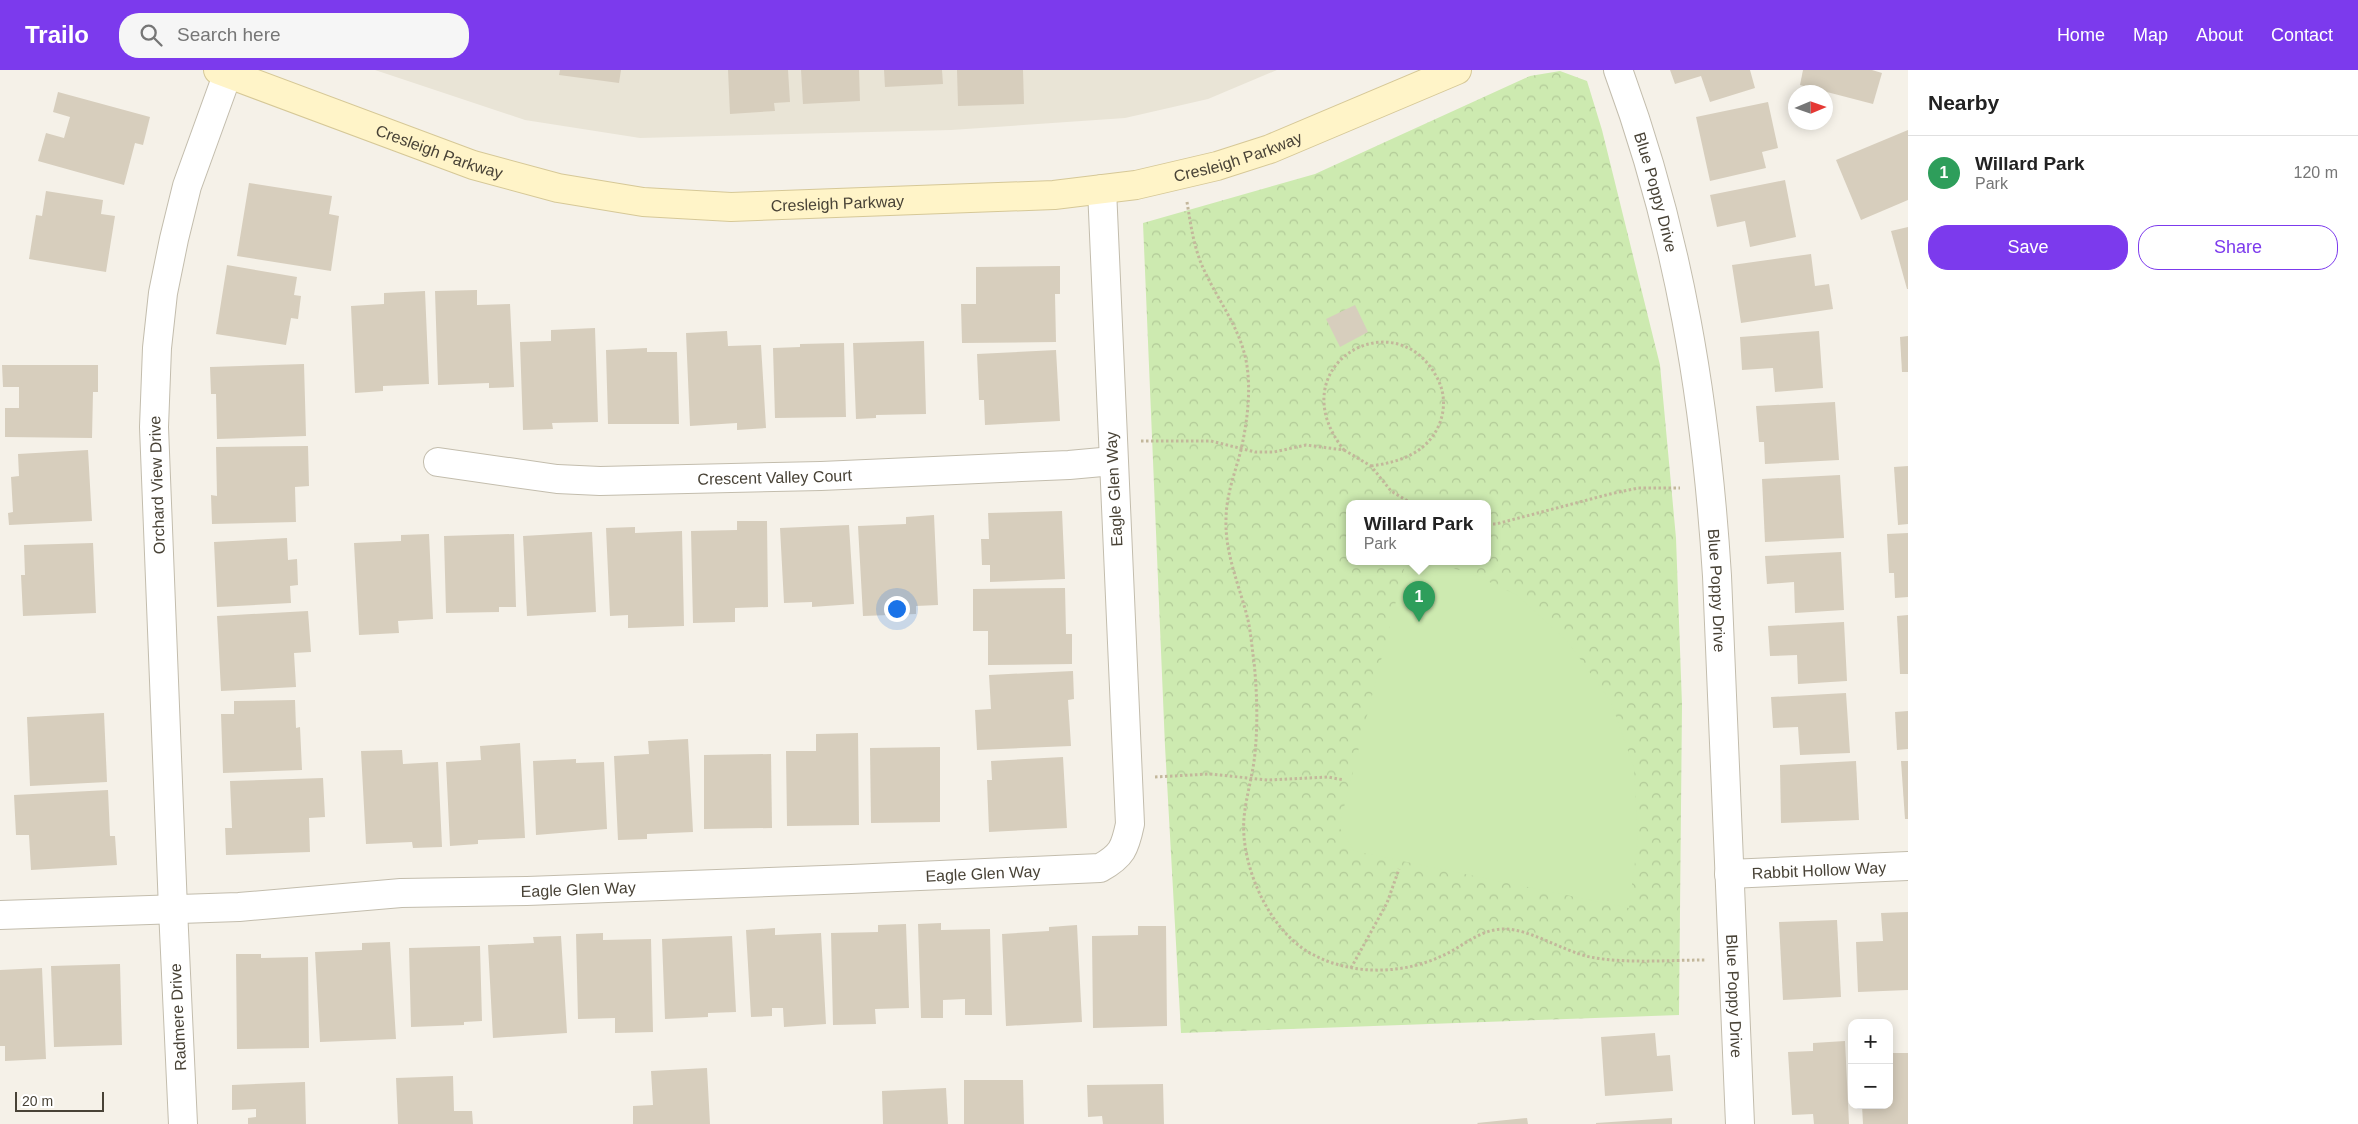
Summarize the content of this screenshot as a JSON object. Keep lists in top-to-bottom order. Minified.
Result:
{"streets":{"street":["Cresleigh Parkway","Blue Poppy Drive","Crescent Valley Court","Orchard View Drive","Eagle Glen Way","Rabbit Hollow Way","Radmere Drive"]},"crossings":[["Cresleigh Parkway","Orchard View Drive"],["Cresleigh Parkway","Eagle Glen Way"],["Blue Poppy Drive","Rabbit Hollow Way"],["Crescent Valley Court","Eagle Glen Way"],["Orchard View Drive","Eagle Glen Way"],["Orchard View Drive","Radmere Drive"],["Eagle Glen Way","Radmere Drive"]],"scale_bar":"20 m","north":"right","page":{"header":"Trailo","search":"Search here","nav":["Home","Map","About","Contact"],"heading":"Nearby","list":[{"mark":"1","name":"Willard Park","note":"Park","value":"120 m"}],"buttons":["Save","Share"],"popup":["Willard Park","Park"],"pins":"1","map_buttons":["+","−"],"scale":"20 m"}}
